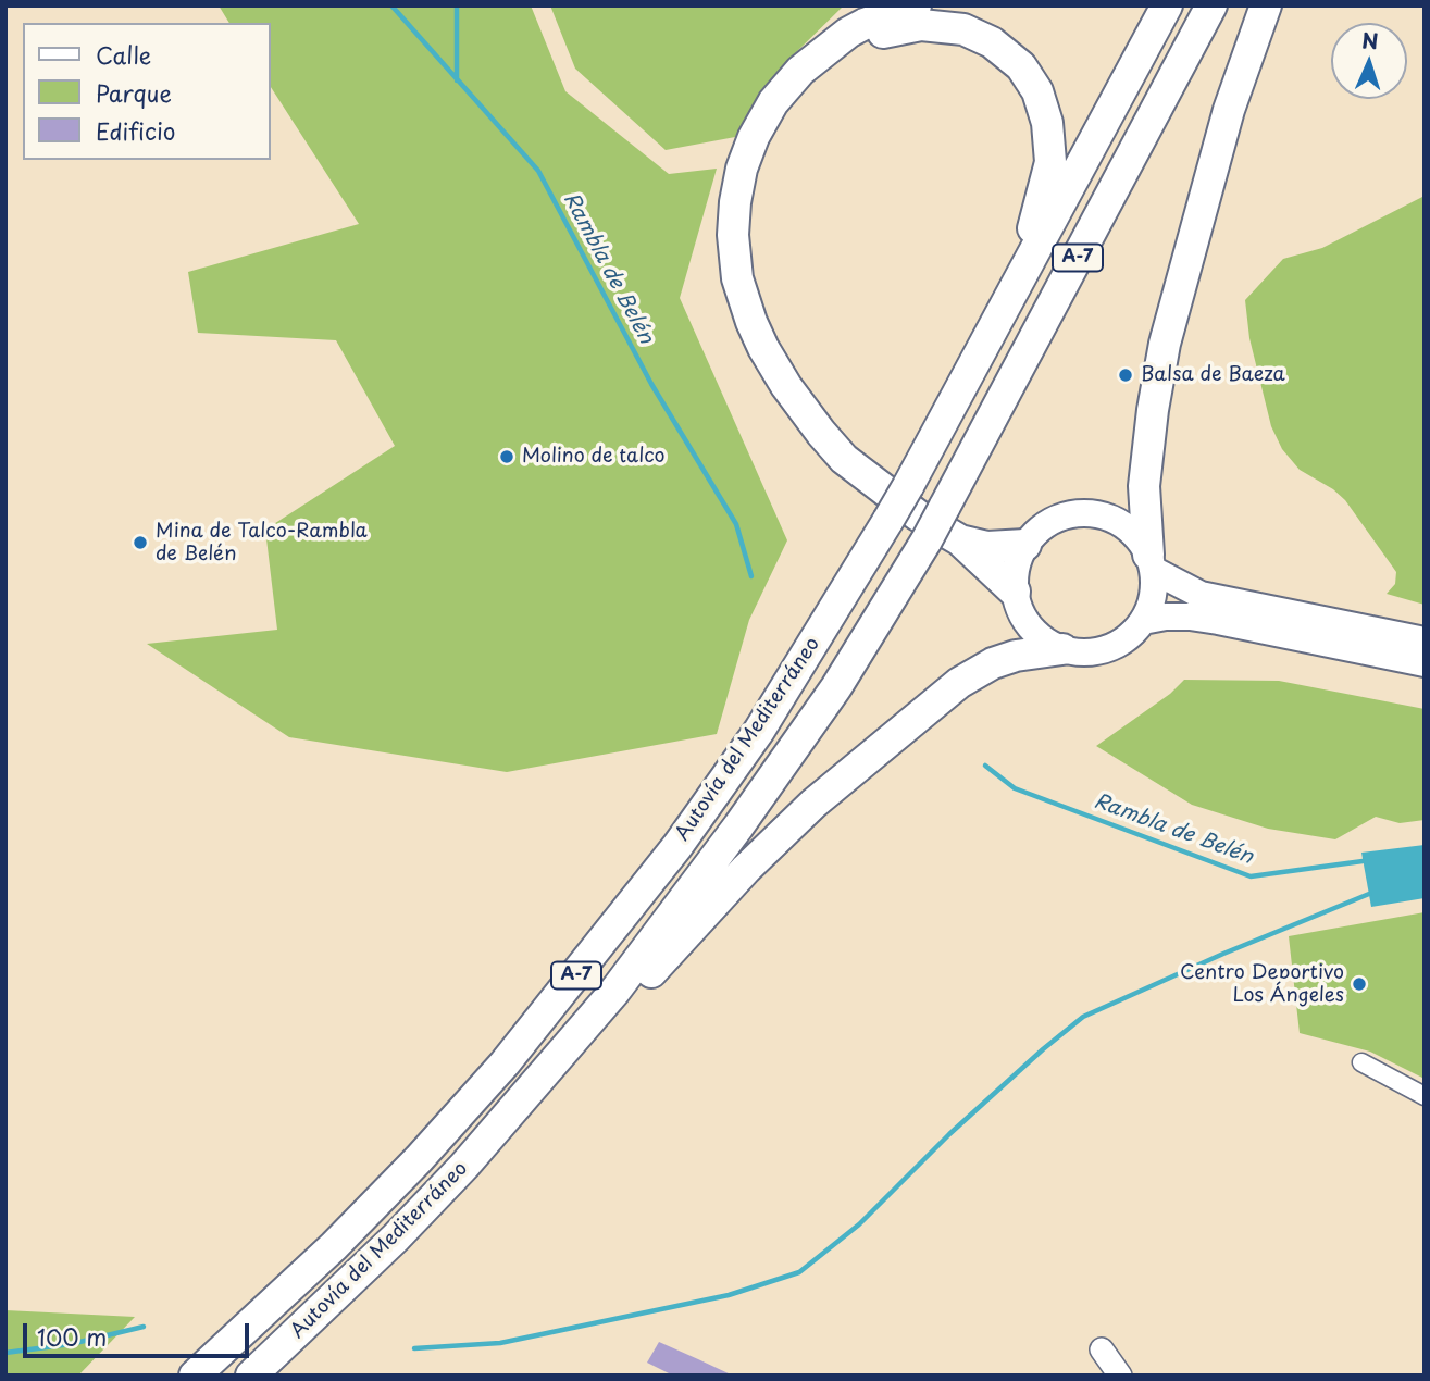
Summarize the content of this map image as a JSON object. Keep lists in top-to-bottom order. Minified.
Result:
{"streets":{"highway":["A-7","Autovía del Mediterráneo"]},"water":["Rambla de Belén"],"places":["Balsa de Baeza","Molino de talco","Mina de Talco-Rambla de Belén","Centro Deportivo Los Ángeles"],"legend":["Calle","Parque","Edificio"],"scale_bar":"100 m","north":"top"}
